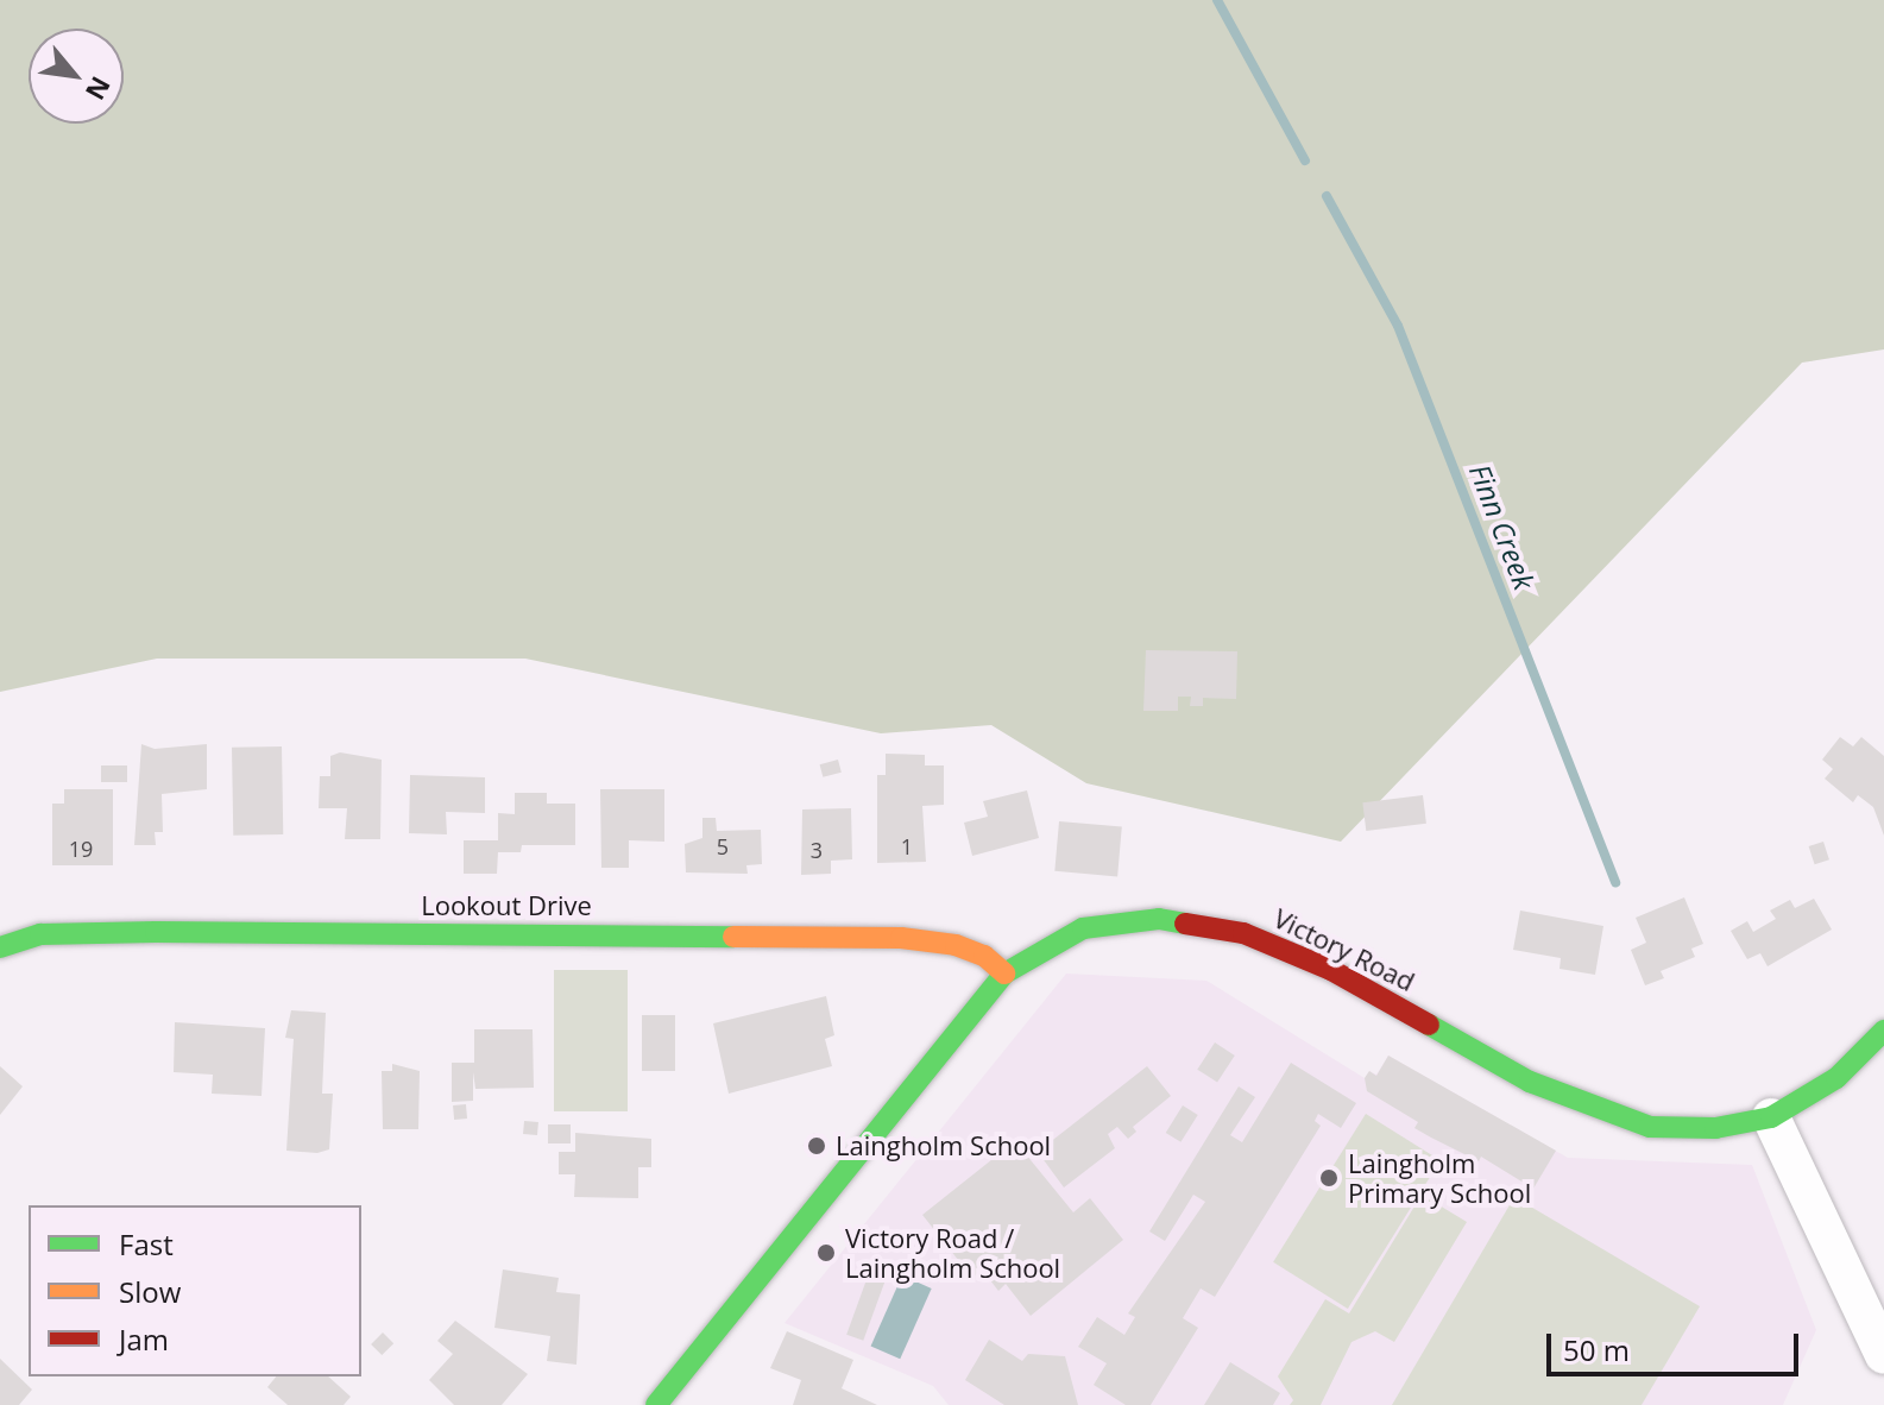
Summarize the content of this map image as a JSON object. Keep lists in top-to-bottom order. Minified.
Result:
{"streets":{"street":["Lookout Drive","Victory Road"]},"crossings":[["Lookout Drive","Victory Road"]],"water":["Finn Creek"],"places":["Laingholm School","Laingholm Primary School","Victory Road / Laingholm School"],"house_numbers":["5","1","19","3"],"legend":["Fast","Slow","Jam"],"scale_bar":"50 m","north":"bottom right"}
